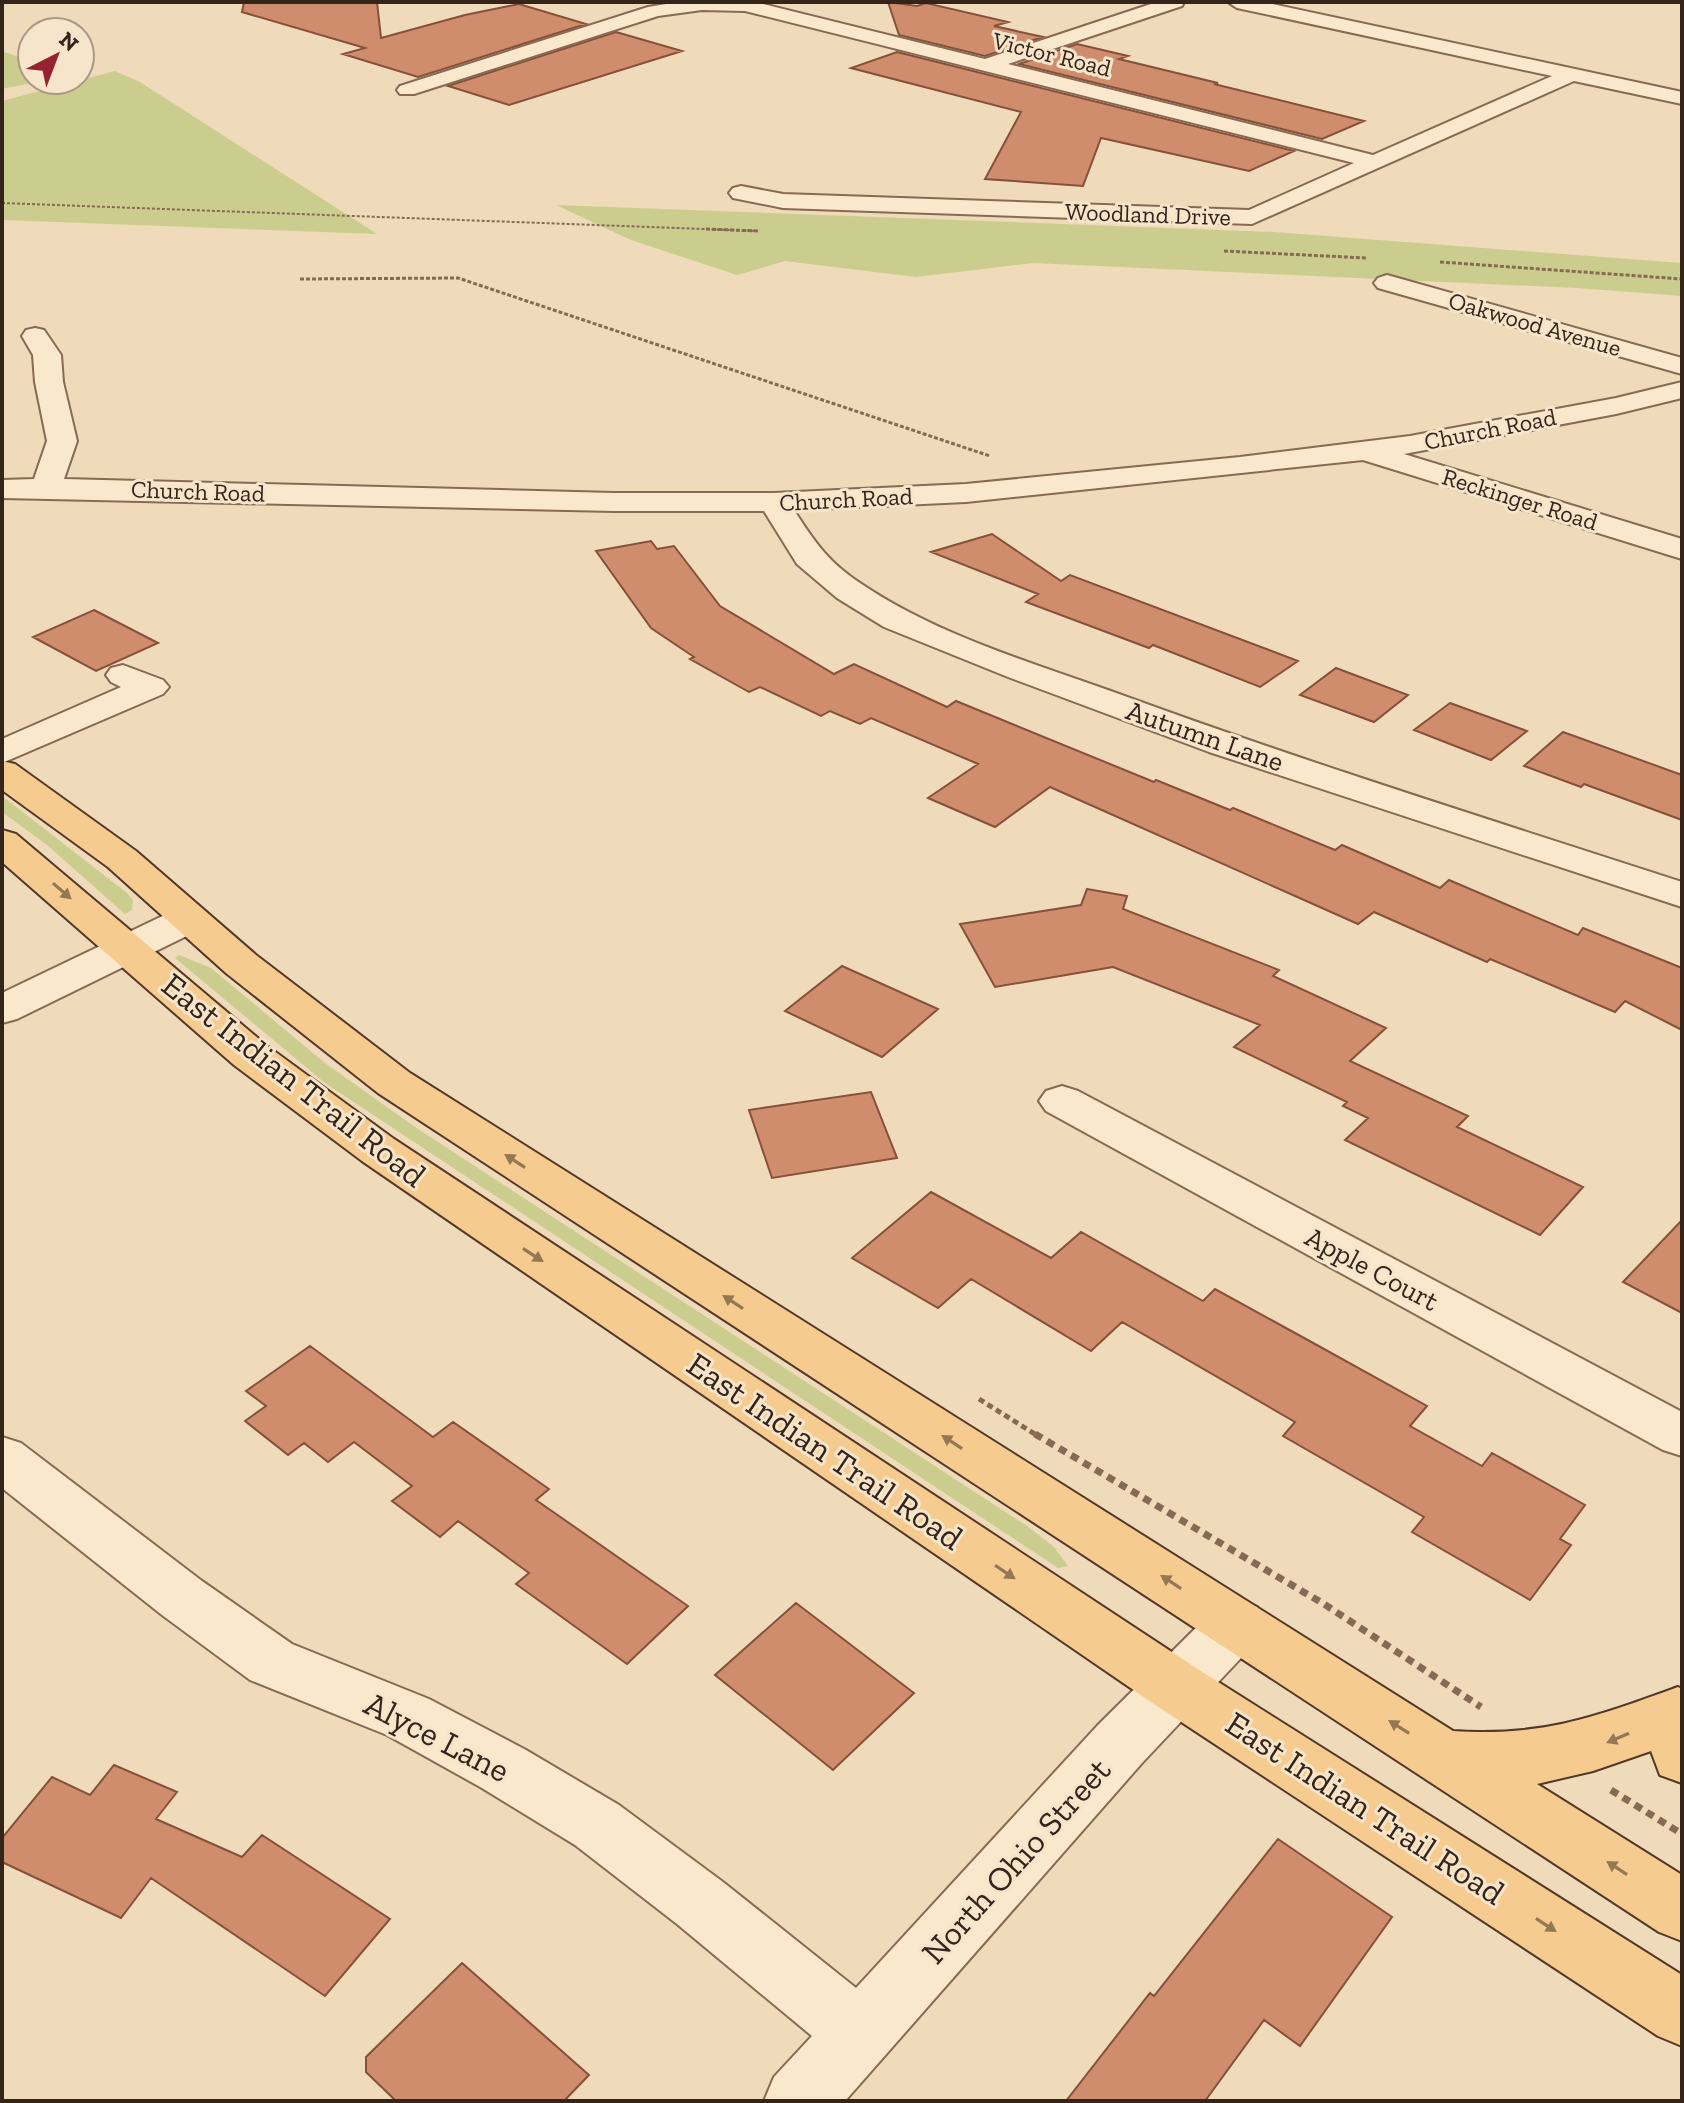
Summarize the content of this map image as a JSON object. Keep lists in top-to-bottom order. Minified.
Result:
{"streets":{"main road":["East Indian Trail Road"],"street":["Victor Road","Woodland Drive","Oakwood Avenue","Church Road","Reckinger Road","Autumn Lane","Apple Court","Alyce Lane","North Ohio Street"]},"crossings":[["Victor Road","Woodland Drive"],["Church Road","Reckinger Road"],["Church Road","Autumn Lane"],["East Indian Trail Road","North Ohio Street"],["Alyce Lane","North Ohio Street"]],"north":"top right"}
